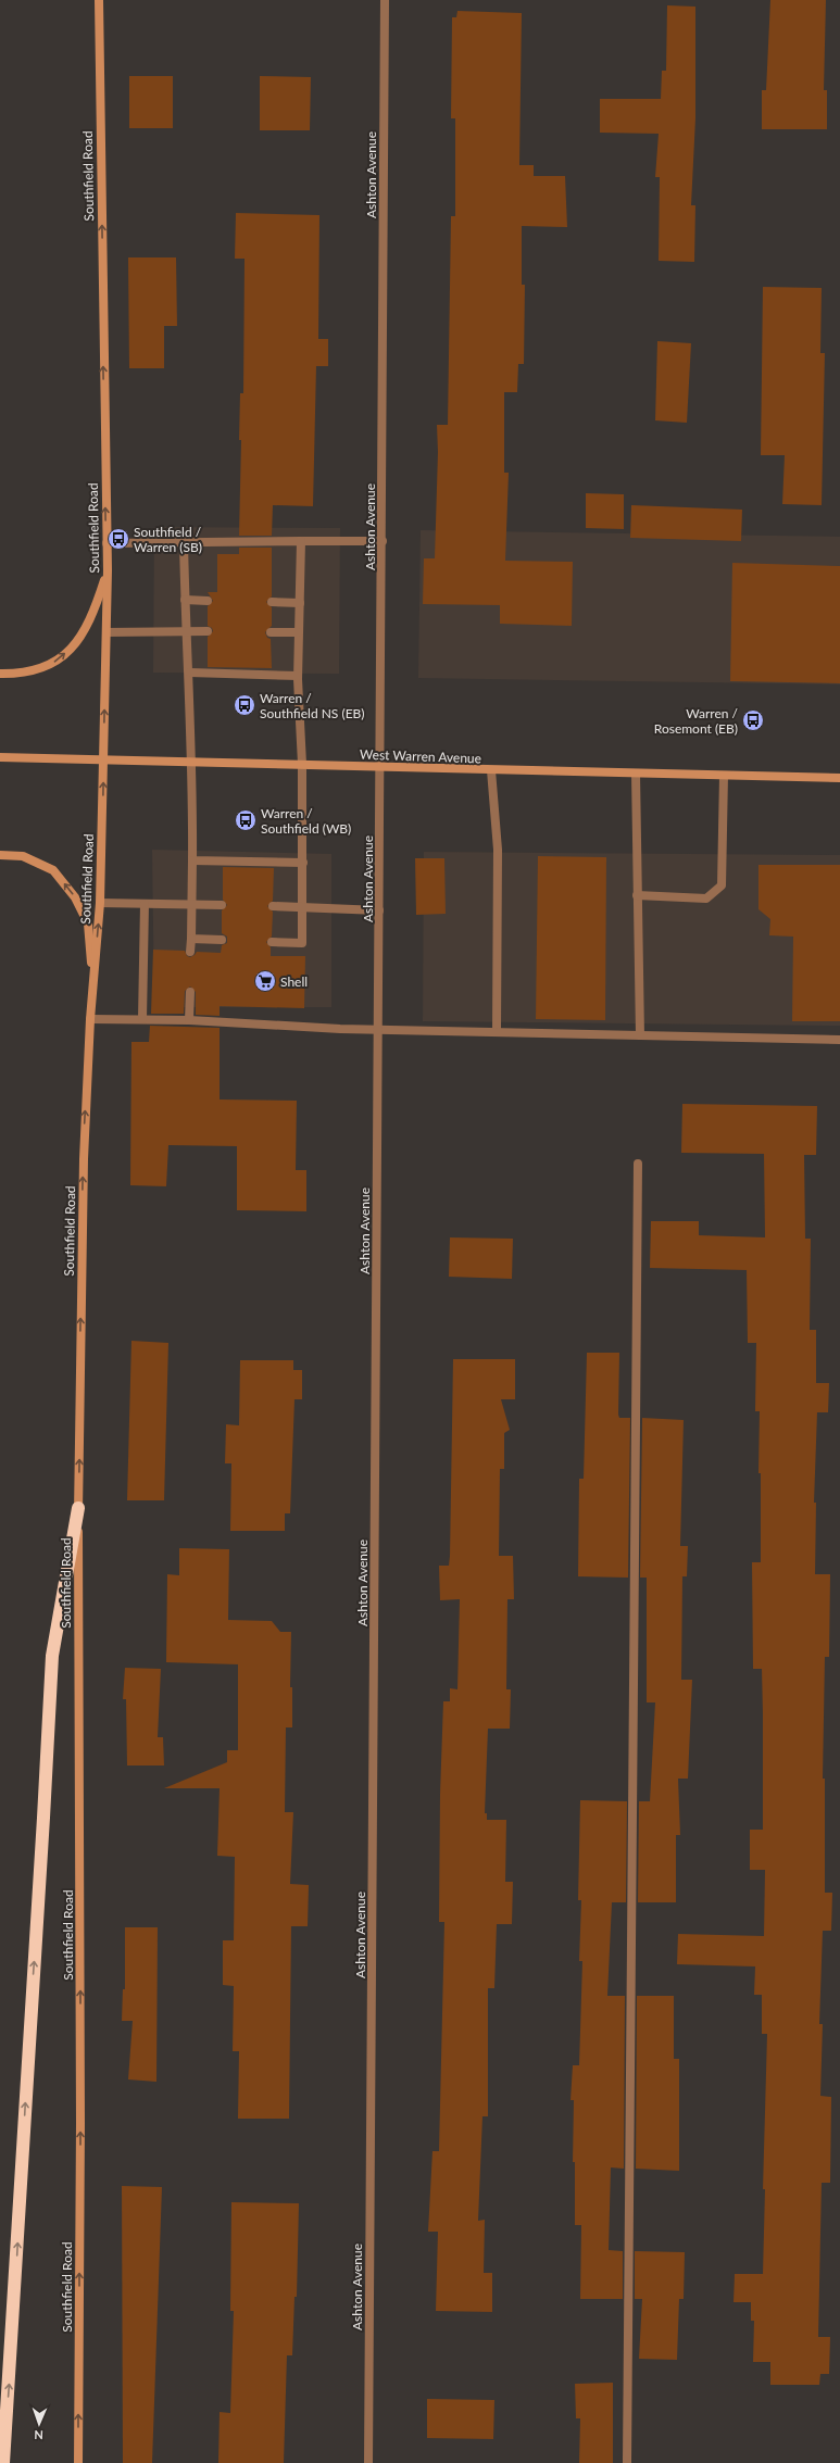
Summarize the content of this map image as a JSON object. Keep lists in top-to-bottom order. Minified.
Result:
{"streets":{"main road":["Southfield Road","West Warren Avenue"],"street":["Ashton Avenue"]},"crossings":[["Ashton Avenue","West Warren Avenue"],["Southfield Road","West Warren Avenue"]],"one_way":["Southfield Road"],"places":{"bus stop":["Southfield / Warren (SB)","Warren / Southfield NS (EB)","Warren / Rosemont (EB)","Warren / Southfield (WB)"],"supermarket":["Shell"]},"north":"bottom"}
